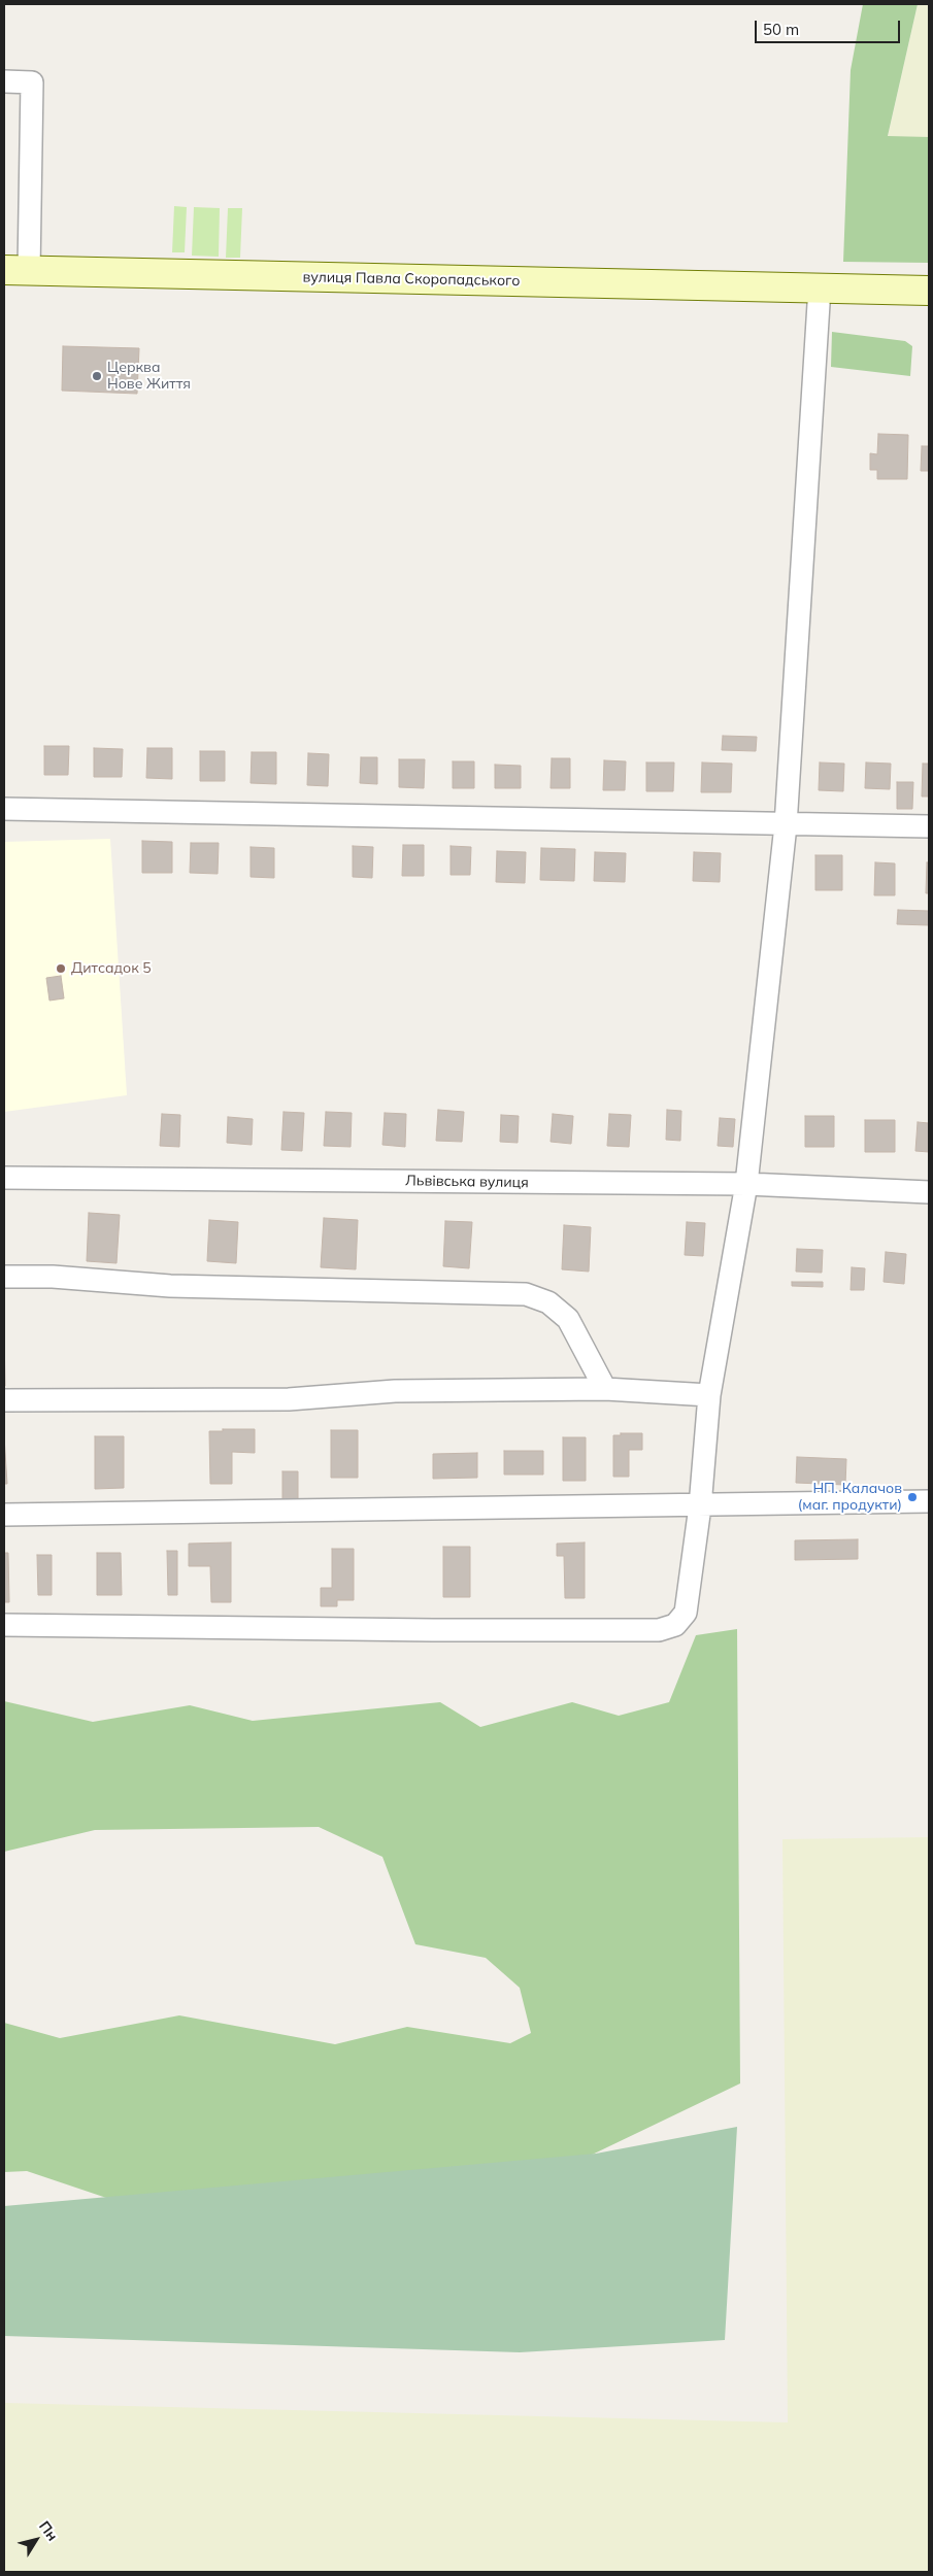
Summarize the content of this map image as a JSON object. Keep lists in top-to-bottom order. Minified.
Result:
{"streets":{"street":["вулиця Павла Скоропадського","Львівська вулиця"]},"places":["Церква Нове Життя","Дитсадок 5","НП. Калачов (маг. продукти)"],"scale_bar":"50 m","north":"top right"}
